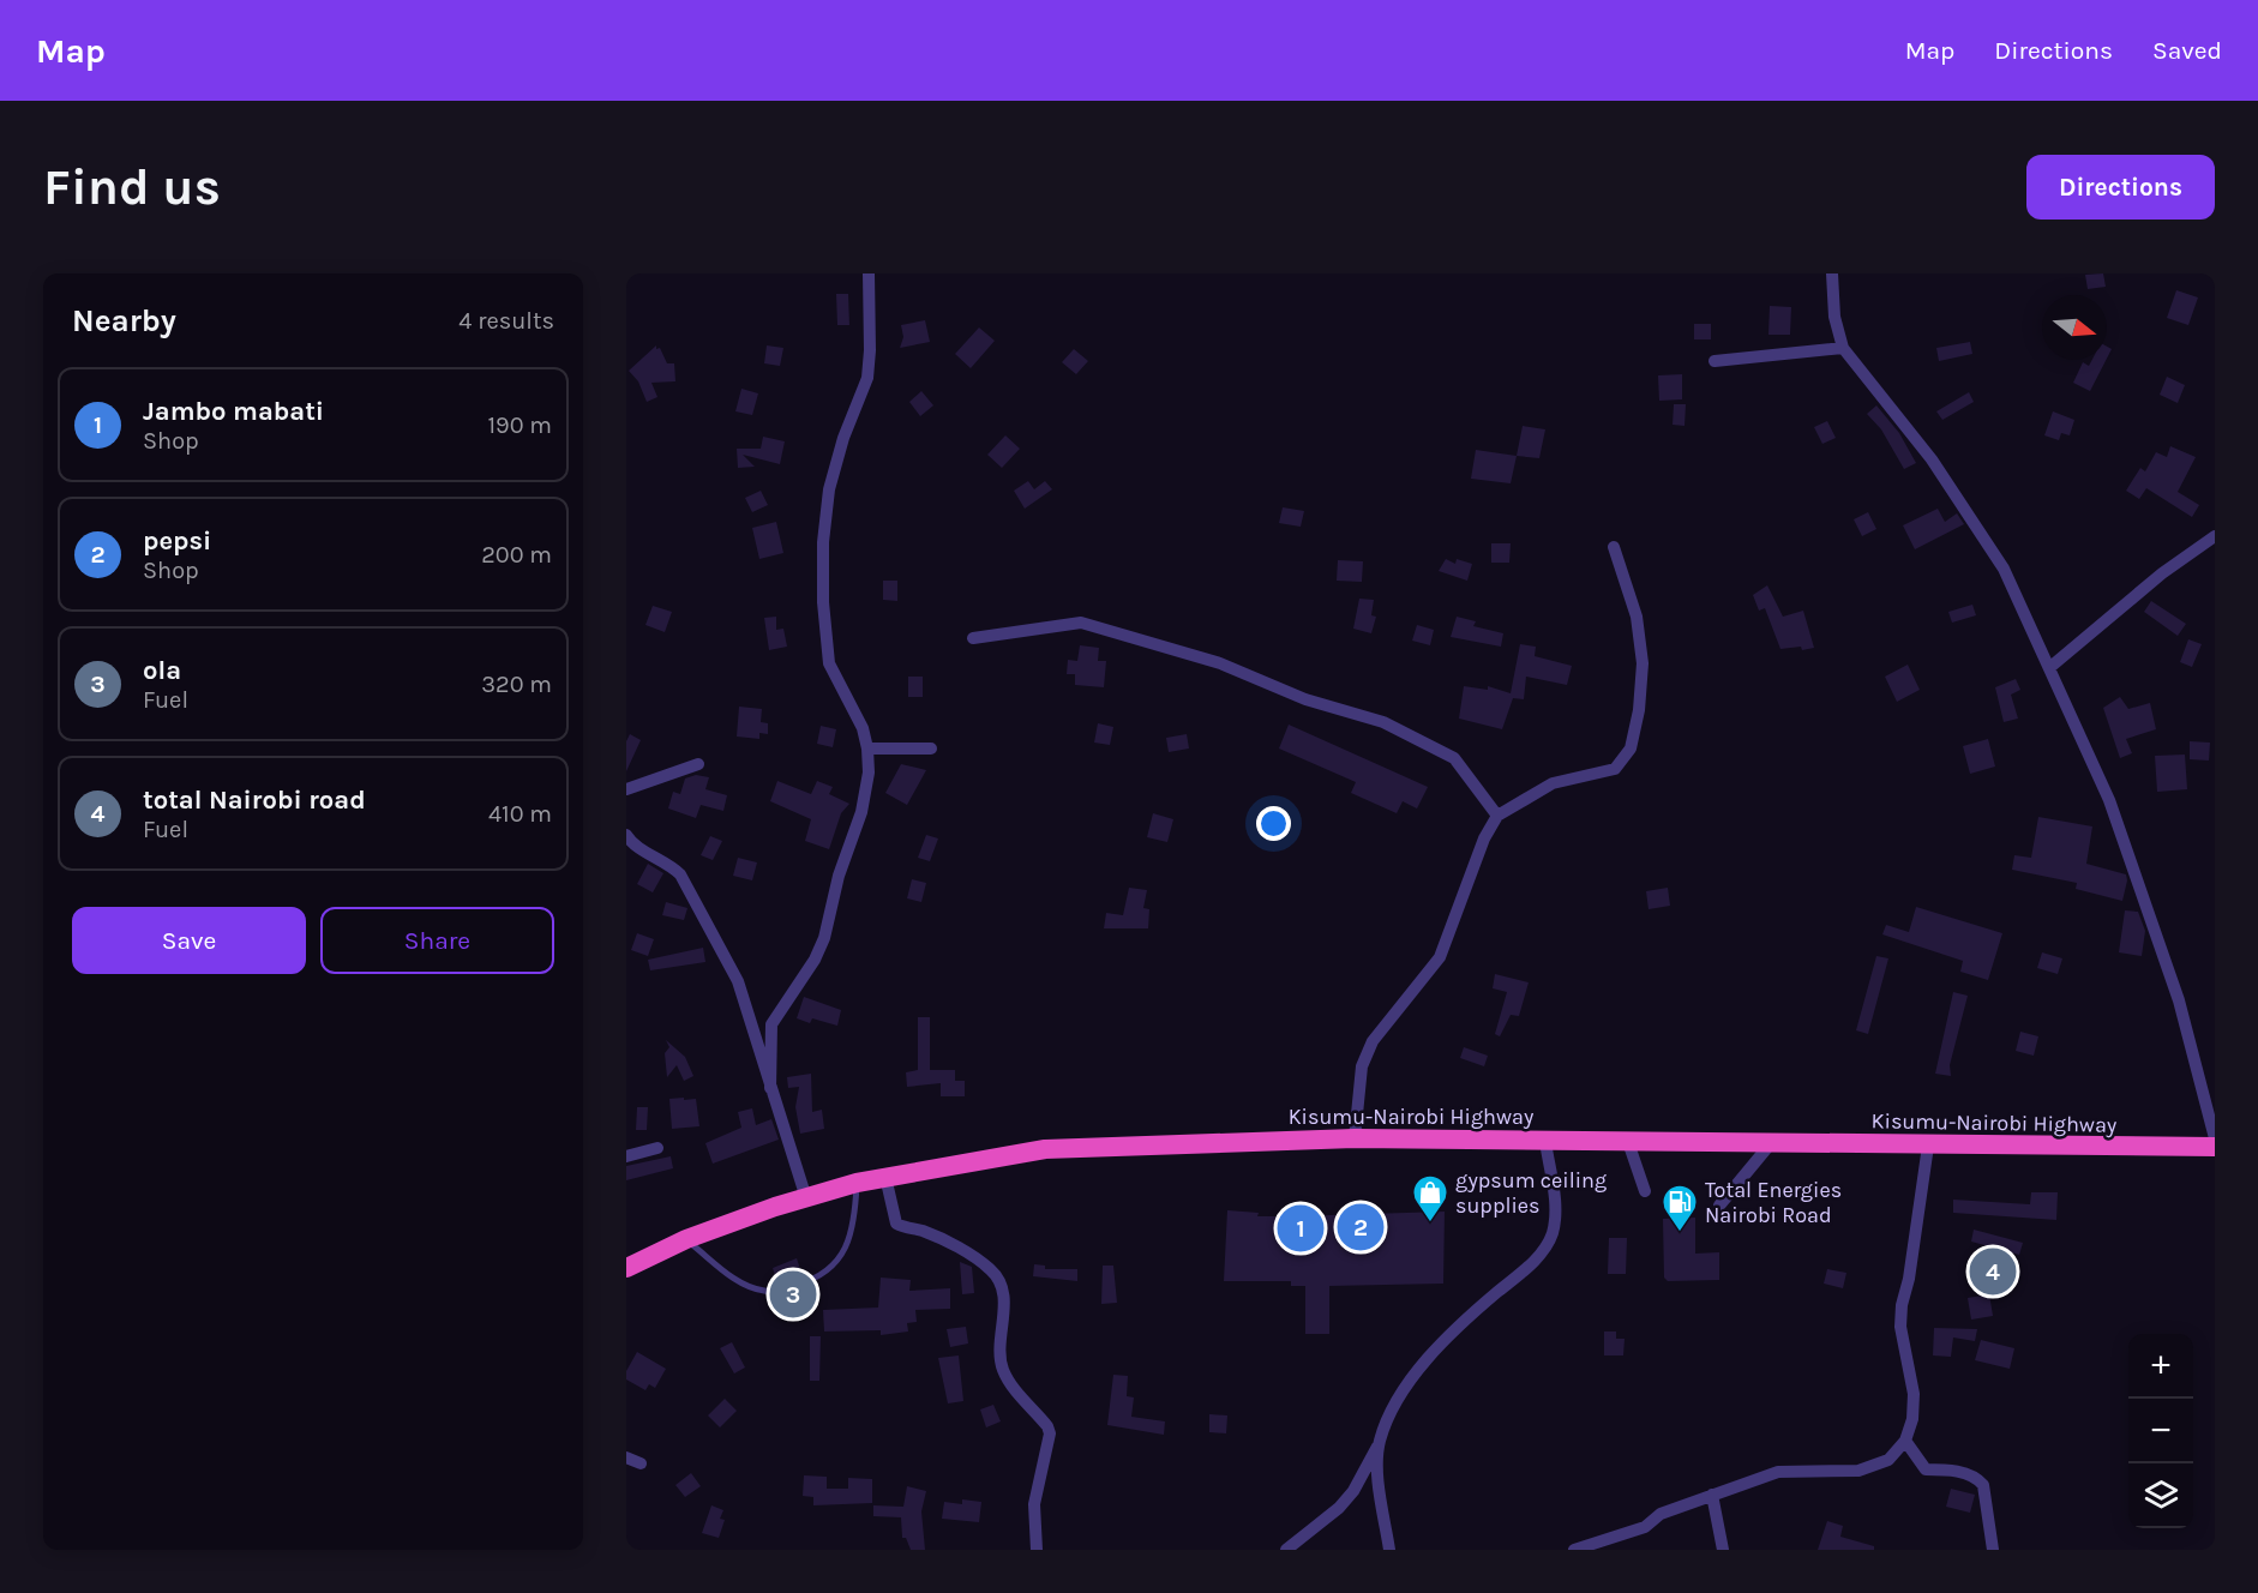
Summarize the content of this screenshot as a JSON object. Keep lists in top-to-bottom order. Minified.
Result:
{"streets":{"highway":["Kisumu-Nairobi Highway"]},"places":{"shop":["gypsum ceiling supplies"],"fuel station":["Total Energies Nairobi Road"]},"north":"right","page":{"header":"Map","nav":["Map","Directions","Saved"],"buttons":["Directions",["Save","Share"]],"title":"Find us","heading":["Nearby","4 results"],"list":[{"mark":"1","name":"Jambo mabati","note":"Shop","value":"190 m"},{"mark":"2","name":"pepsi","note":"Shop","value":"200 m"},{"mark":"3","name":"ola","note":"Fuel","value":"320 m"},{"mark":"4","name":"total Nairobi road","note":"Fuel","value":"410 m"}],"pins":["2","1","4","3"],"map_buttons":["+","−"]}}
